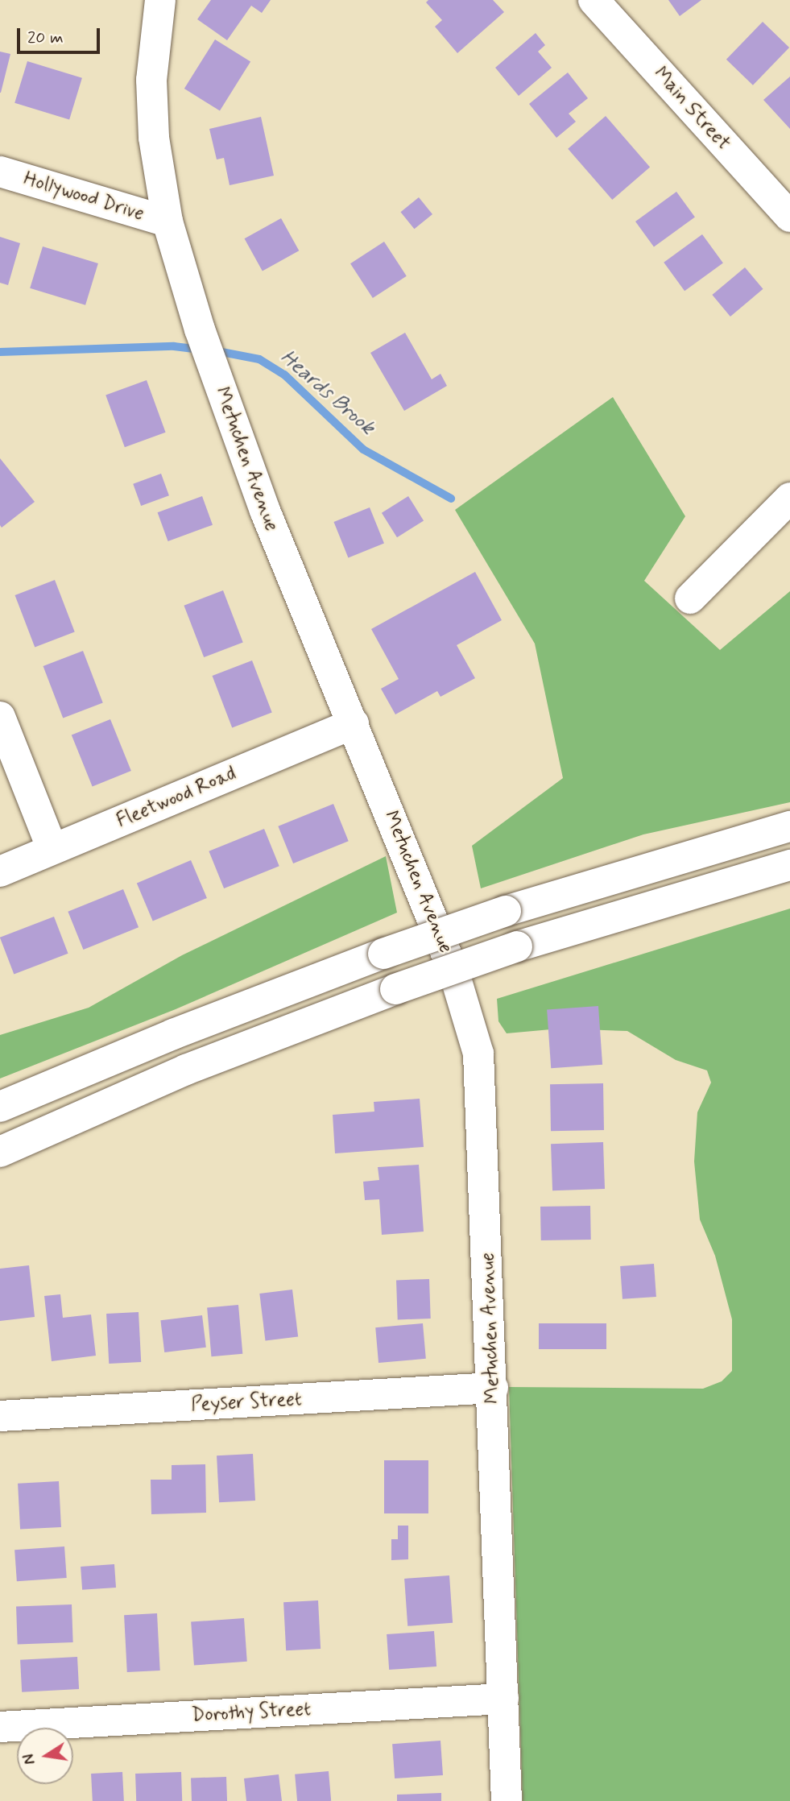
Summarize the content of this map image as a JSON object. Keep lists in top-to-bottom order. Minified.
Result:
{"streets":{"main road":["Main Street","Hollywood Drive","Metuchen Avenue","Fleetwood Road","Peyser Street","Dorothy Street"]},"crossings":[["Hollywood Drive","Metuchen Avenue"],["Metuchen Avenue","Fleetwood Road"],["Metuchen Avenue","Peyser Street"],["Metuchen Avenue","Dorothy Street"]],"water":["Heards Brook"],"scale_bar":"20 m","north":"left"}
